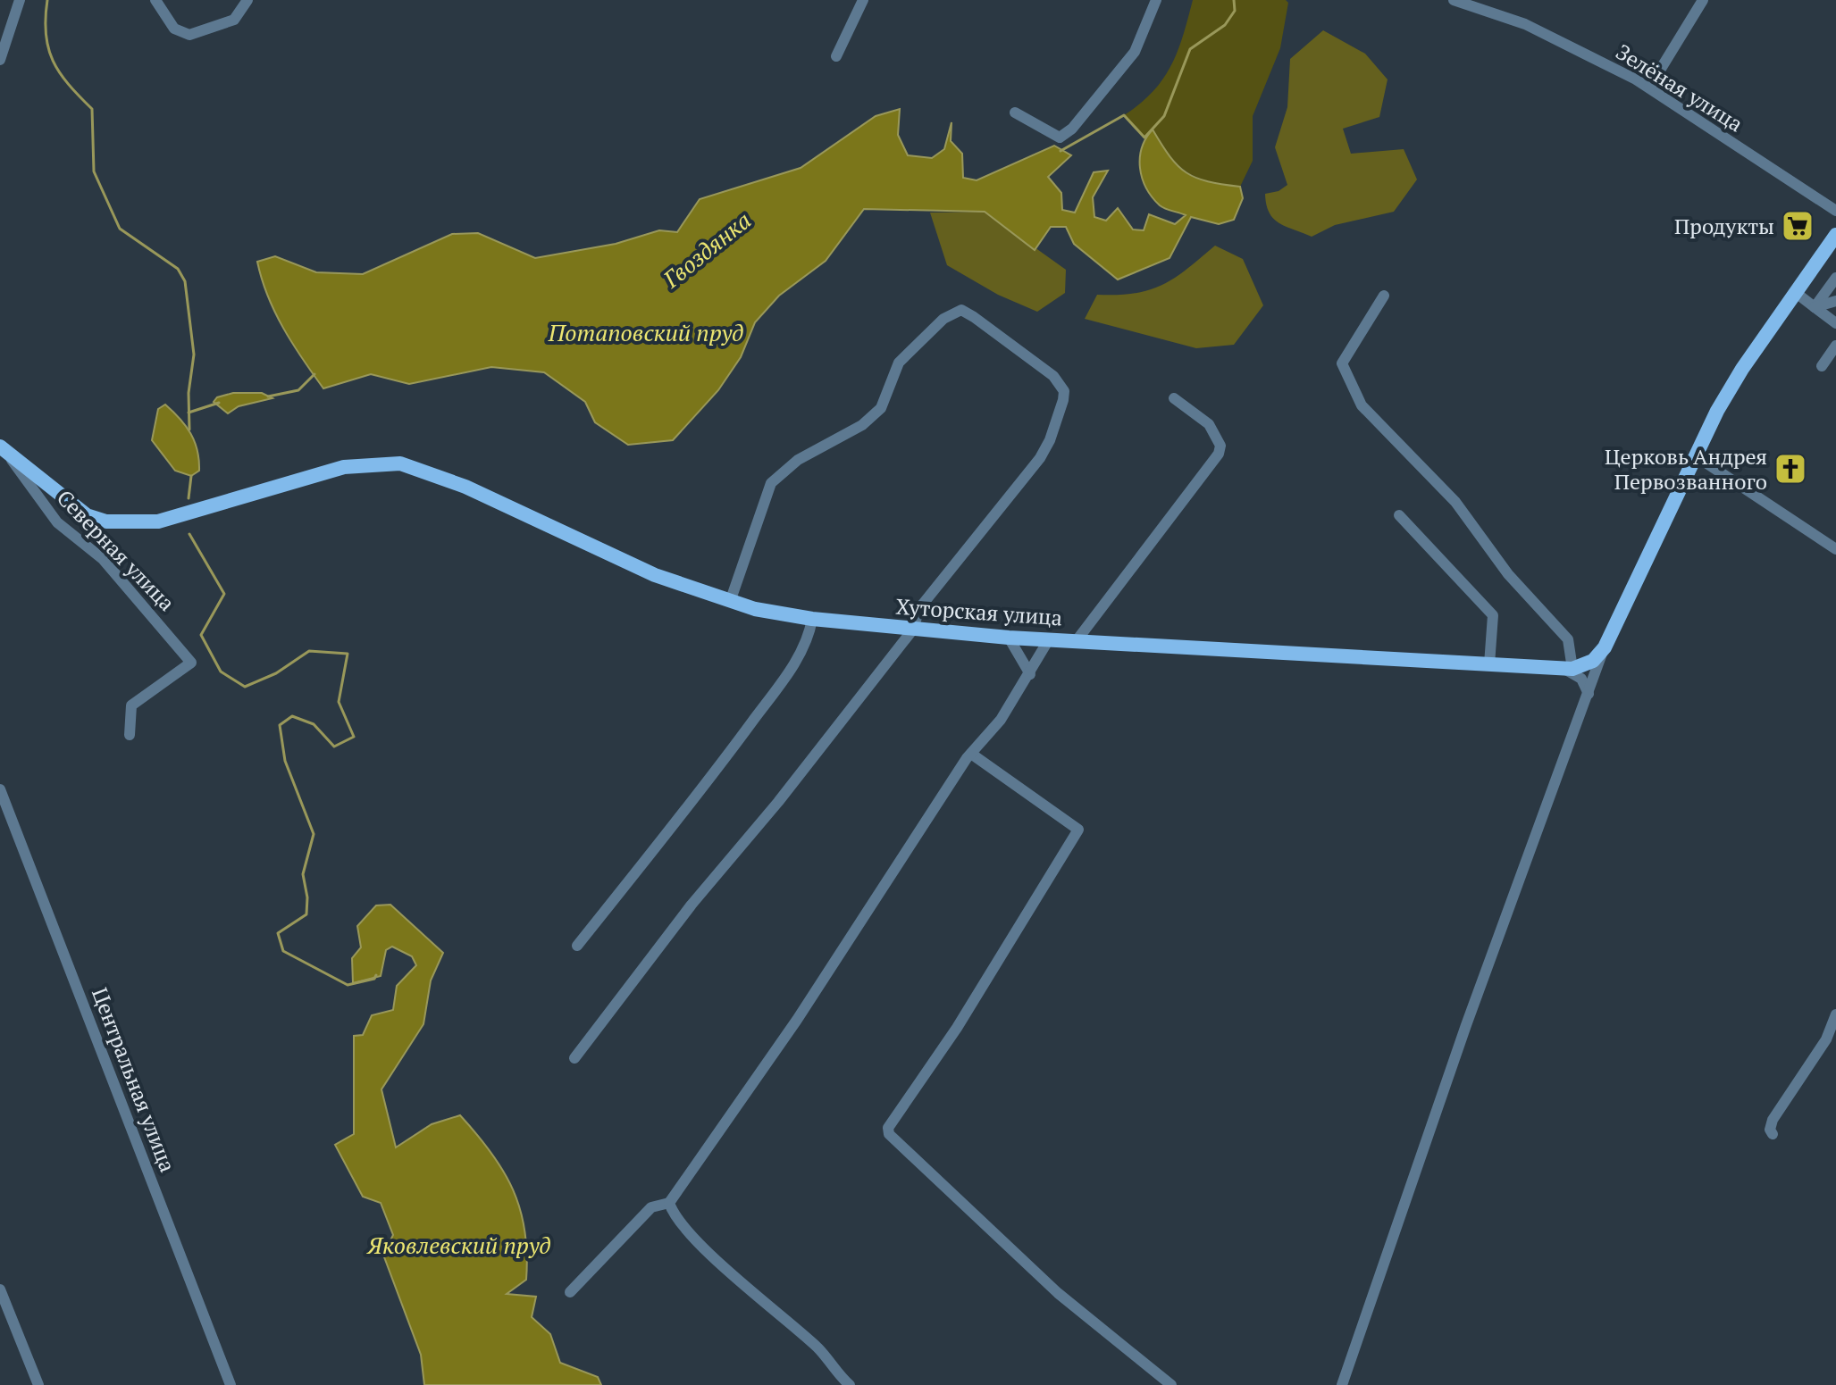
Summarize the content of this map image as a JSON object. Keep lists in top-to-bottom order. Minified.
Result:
{"streets":{"main road":["Хуторская улица"],"street":["Зелёная улица","Северная улица","Центральная улица"]},"crossings":[["Северная улица","Хуторская улица"]],"water":["Гвоздянка","Потаповский пруд","Яковлевский пруд"],"places":{"supermarket":["Продукты"],"church":["Церковь Андрея Первозванного"]}}
